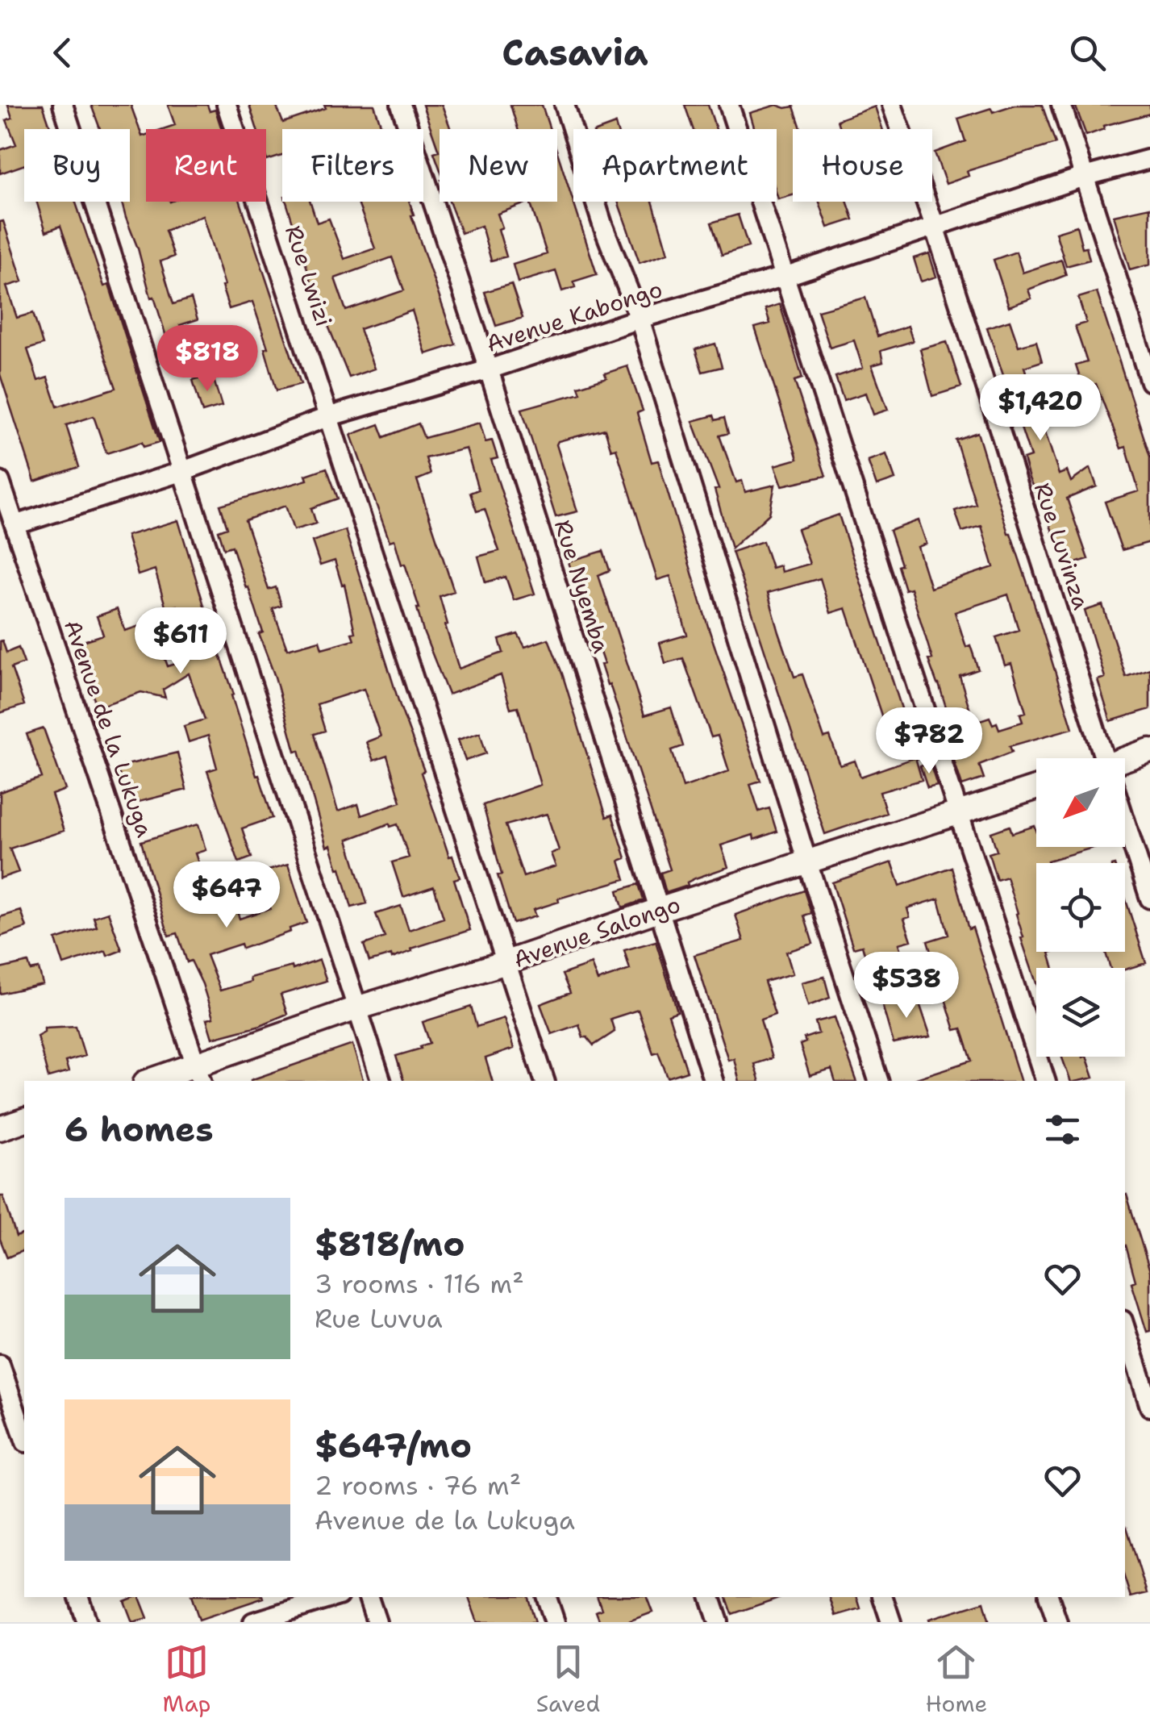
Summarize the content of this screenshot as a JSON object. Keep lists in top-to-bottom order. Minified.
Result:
{"streets":{"street":["Rue Lwizi","Avenue Kabongo","Rue Luvinza","Rue Nyemba","Avenue de la Lukuga","Avenue Salongo"]},"crossings":[["Rue Lwizi","Avenue Kabongo"],["Rue Lwizi","Avenue Salongo"],["Avenue Kabongo","Rue Luvinza"],["Avenue Kabongo","Rue Nyemba"],["Avenue Kabongo","Avenue de la Lukuga"],["Rue Nyemba","Avenue Salongo"],["Avenue de la Lukuga","Avenue Salongo"]],"north":"bottom left","page":{"header":"Casavia","chip":["Buy","Rent","Filters","New","Apartment","House"],"price":["$818","$1,420","$611","$782","$647","$538"],"heading":"6 homes","list":[{"name":"$818/mo","note":"3 rooms · 116 m² · Rue Luvua"},{"name":"$647/mo","note":"2 rooms · 76 m² · Avenue de la Lukuga"}],"tabs":["Map","Saved","Home"]}}
